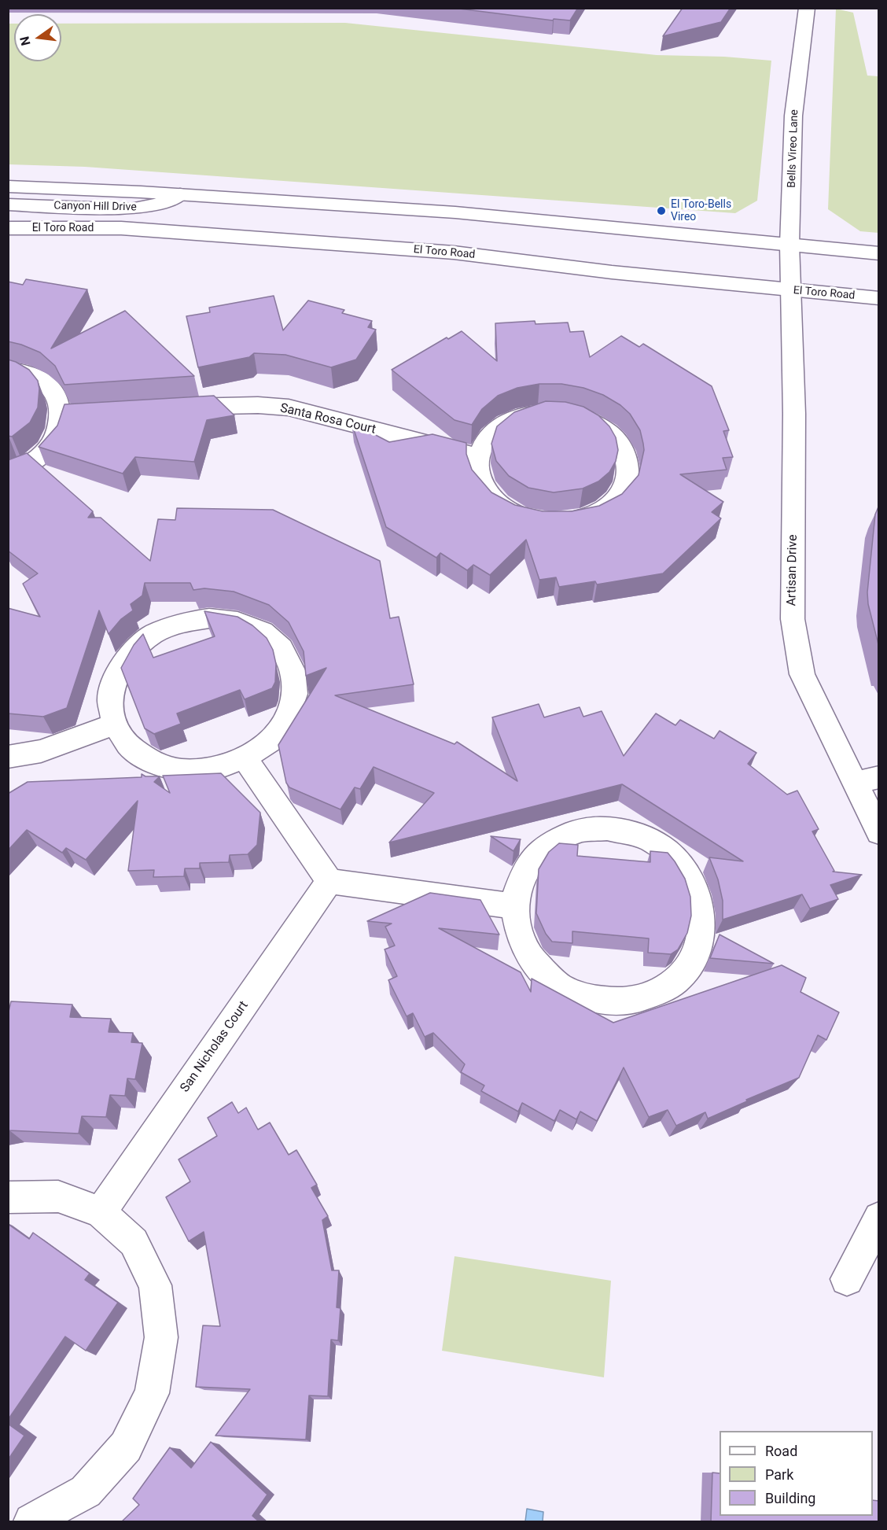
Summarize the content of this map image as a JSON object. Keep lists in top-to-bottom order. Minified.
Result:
{"streets":{"street":["Bells Vireo Lane","Canyon Hill Drive","El Toro Road","Santa Rosa Court","Artisan Drive","San Nicholas Court"]},"crossings":[["Bells Vireo Lane","El Toro Road"],["Bells Vireo Lane","Artisan Drive"],["El Toro Road","Artisan Drive"]],"places":["El Toro-Bells Vireo"],"legend":["Road","Park","Building"],"north":"left"}
